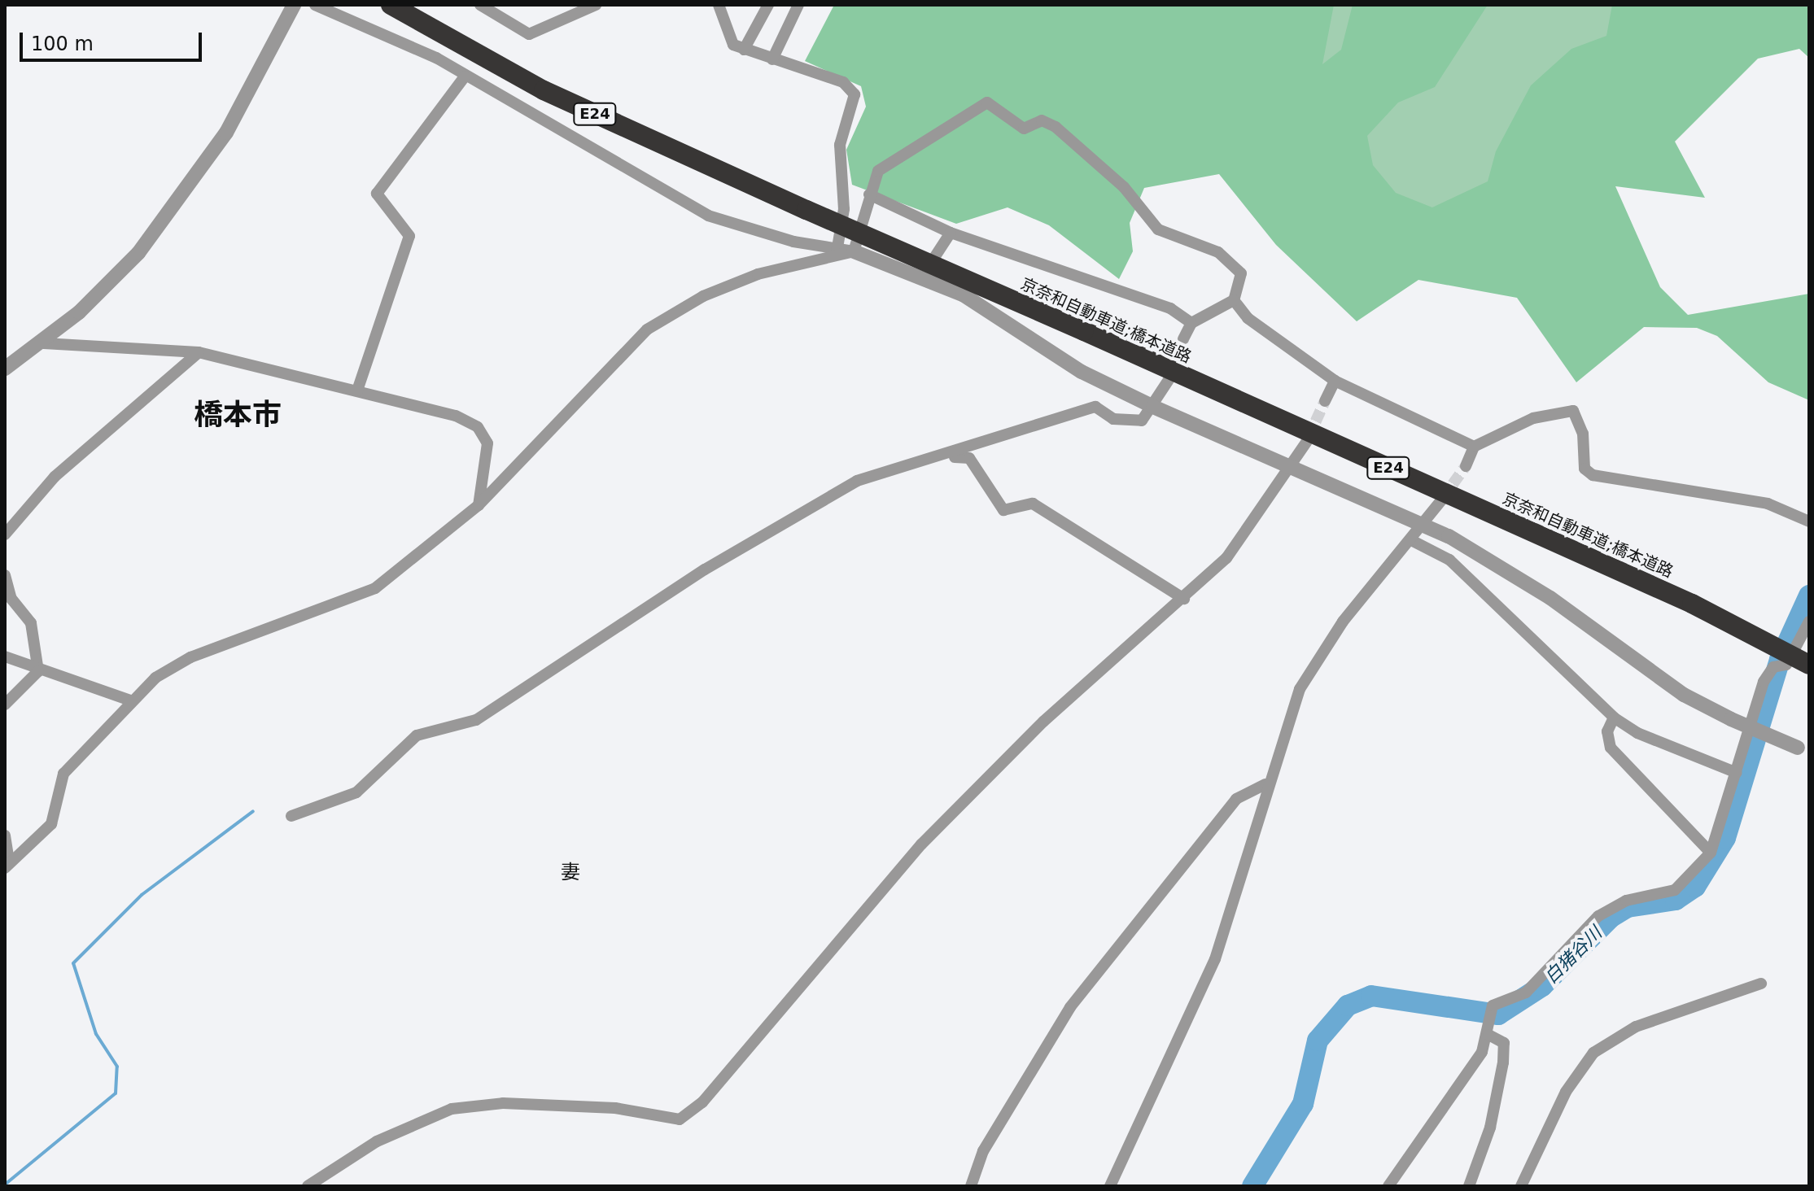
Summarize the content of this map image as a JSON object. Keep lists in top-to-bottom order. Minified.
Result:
{"streets":{"highway":["E24","京奈和自動車道;橋本道路"]},"districts":["橋本市","妻"],"water":["白猪谷川"],"scale_bar":"100 m"}
